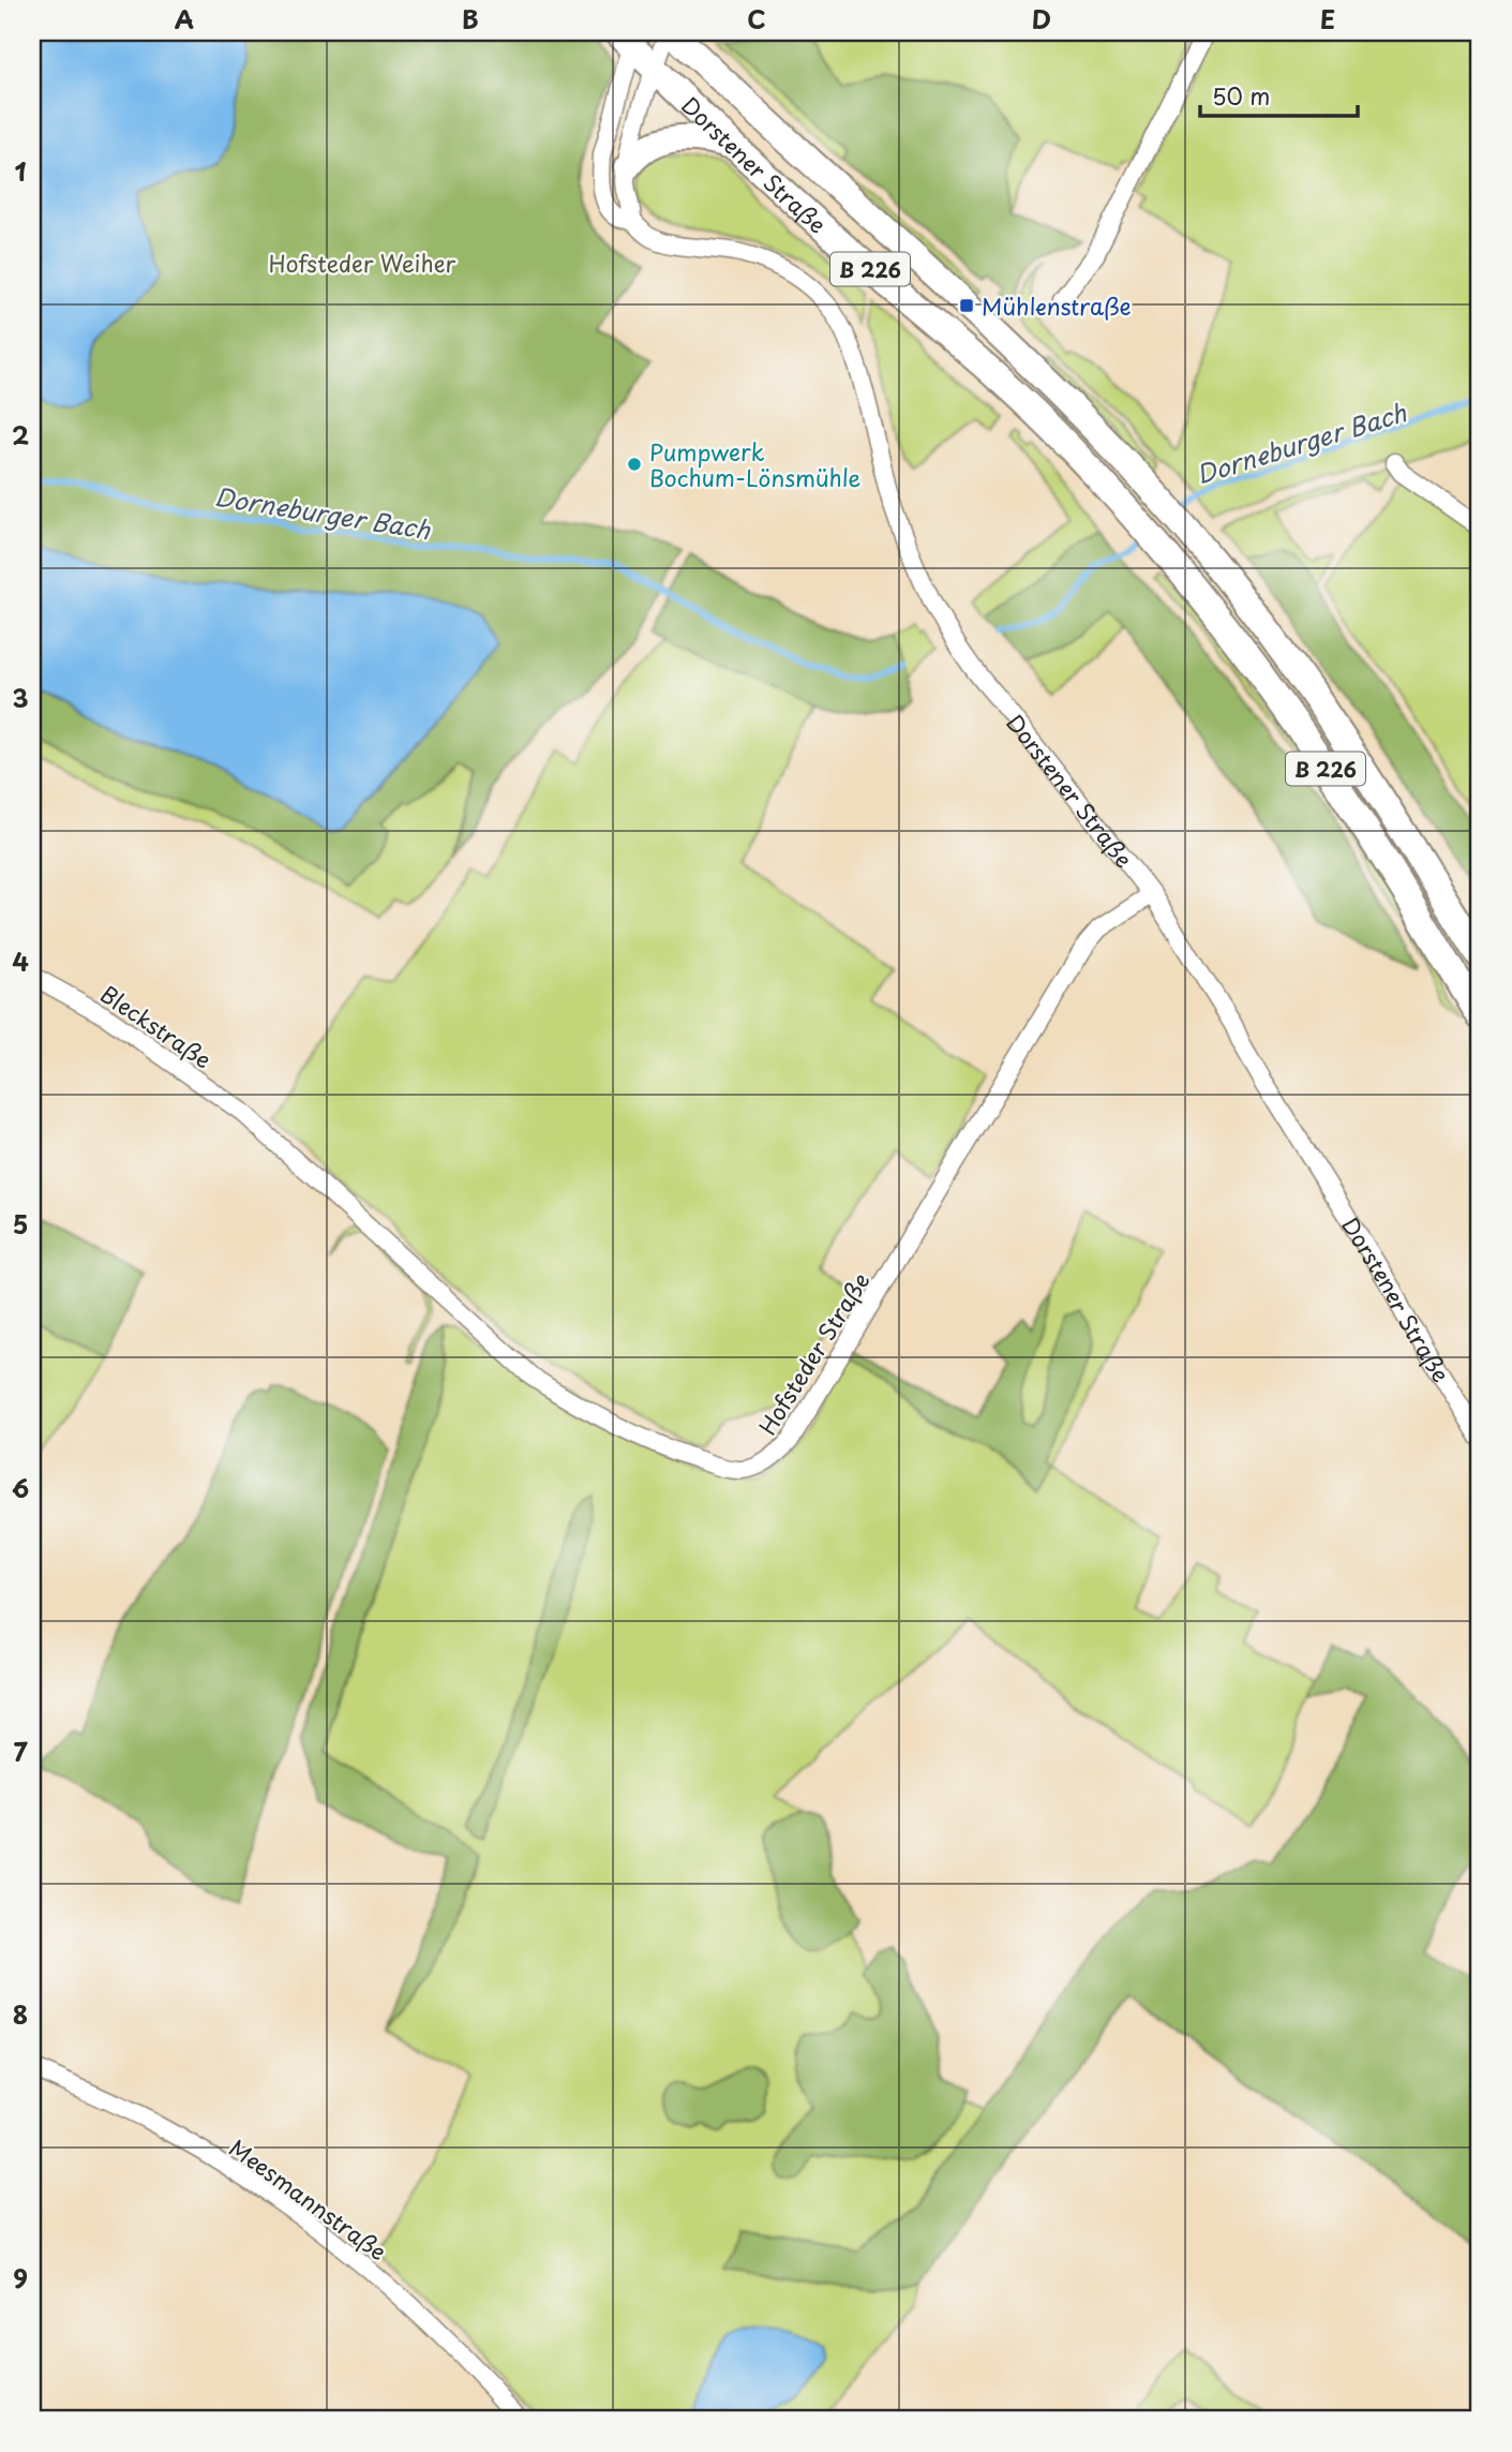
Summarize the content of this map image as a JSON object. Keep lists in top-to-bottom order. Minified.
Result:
{"streets":{"main road":["Dorstener Straße","B 226"],"street":["Bleckstraße","Hofsteder Straße","Meesmannstraße"]},"crossings":[["Dorstener Straße","Hofsteder Straße"],["Bleckstraße","Hofsteder Straße"]],"water":["Dorneburger Bach"],"parks":["Hofsteder Weiher"],"places":{"transit":["Mühlenstraße"],"other":["Pumpwerk Bochum-Lönsmühle"]},"scale_bar":"50 m","grid":{"columns":["A","B","C","D","E"],"rows":["1","2","3","4","5","6","7","8","9"]}}
